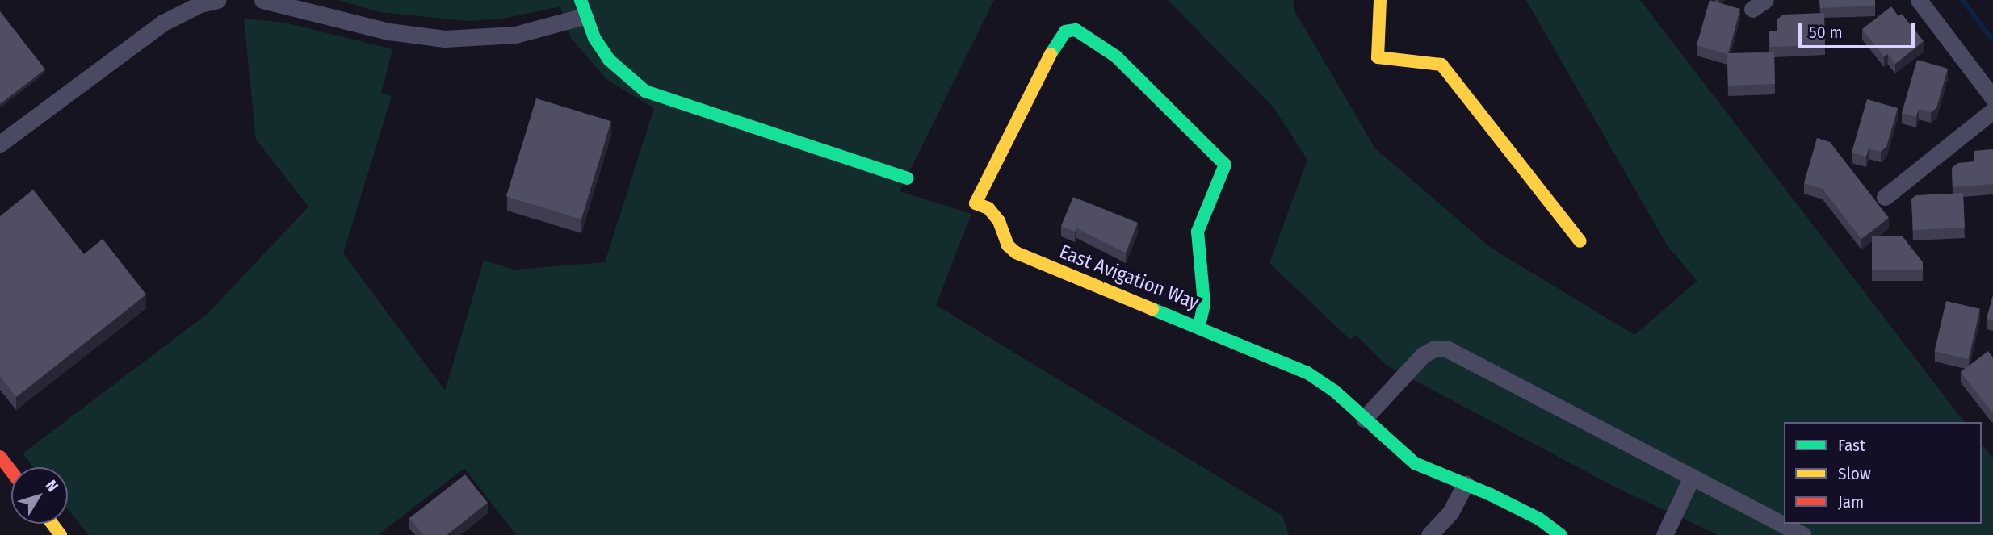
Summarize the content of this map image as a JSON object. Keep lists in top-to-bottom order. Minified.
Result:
{"streets":{"street":["East Avigation Way"]},"legend":["Fast","Slow","Jam"],"scale_bar":"50 m","north":"top right"}
